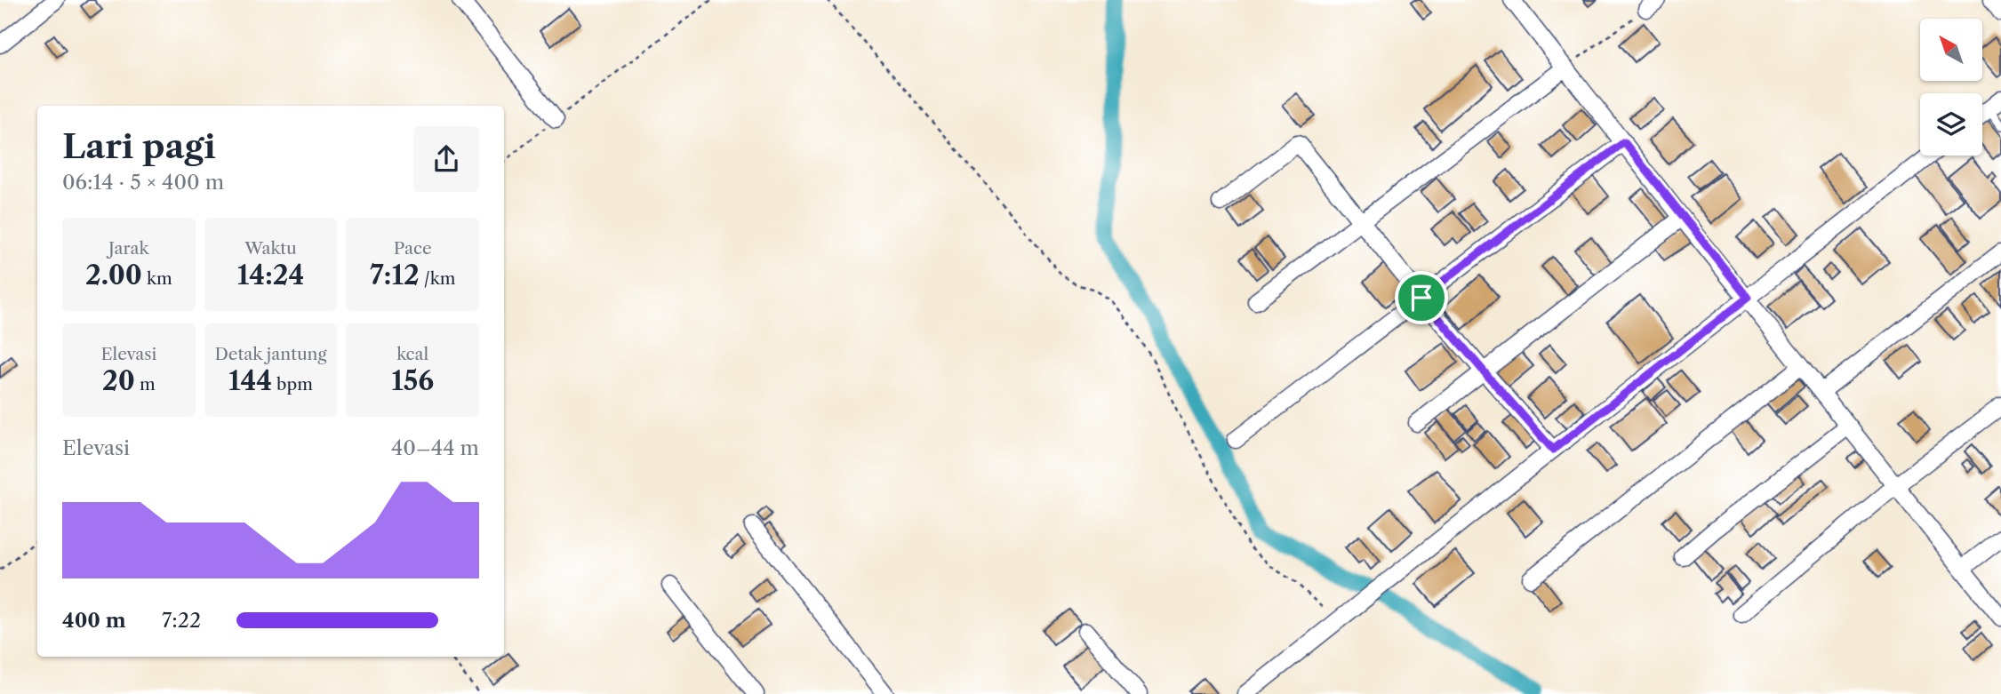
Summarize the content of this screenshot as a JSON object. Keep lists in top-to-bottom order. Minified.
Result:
{"north":"top left","page":{"heading":["Lari pagi","06:14 · 5 × 400 m"],"stats":[["Jarak","2.00 km"],["Waktu","14:24"],["Pace","7:12 /km"],["Elevasi","20 m"],["Detak jantung","144 bpm"],["kcal","156"]],"chart":["Elevasi","40–44 m"],"list":[{"name":"400 m","note":"7:22"}]}}
